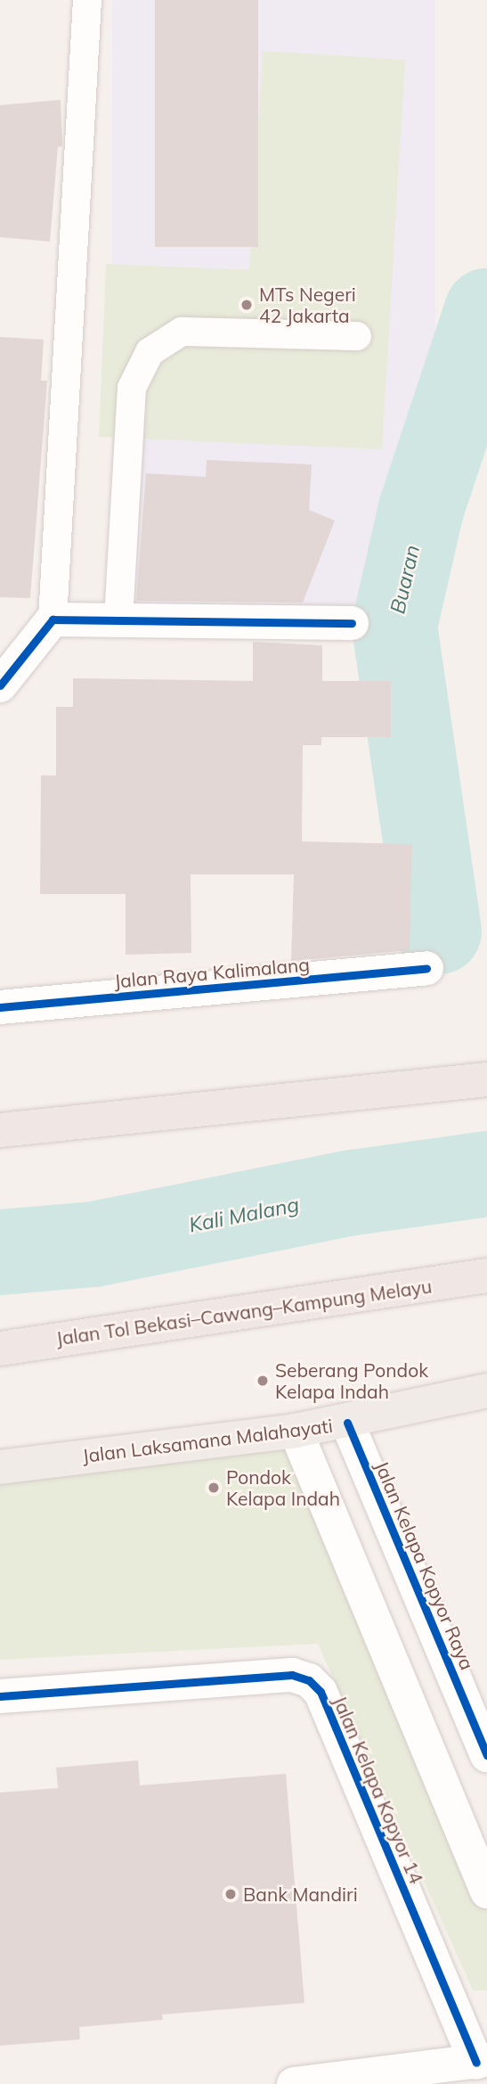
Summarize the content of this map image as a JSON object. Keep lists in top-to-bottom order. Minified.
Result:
{"streets":{"highway":["Jalan Tol Bekasi–Cawang–Kampung Melayu"],"main road":["Jalan Laksamana Malahayati"],"street":["Jalan Raya Kalimalang","Jalan Kelapa Kopyor Raya","Jalan Kelapa Kopyor 14"]},"crossings":[["Jalan Laksamana Malahayati","Jalan Kelapa Kopyor Raya"]],"water":["Buaran","Kali Malang"],"places":["MTs Negeri 42 Jakarta","Seberang Pondok Kelapa Indah","Pondok Kelapa Indah","Bank Mandiri"]}
